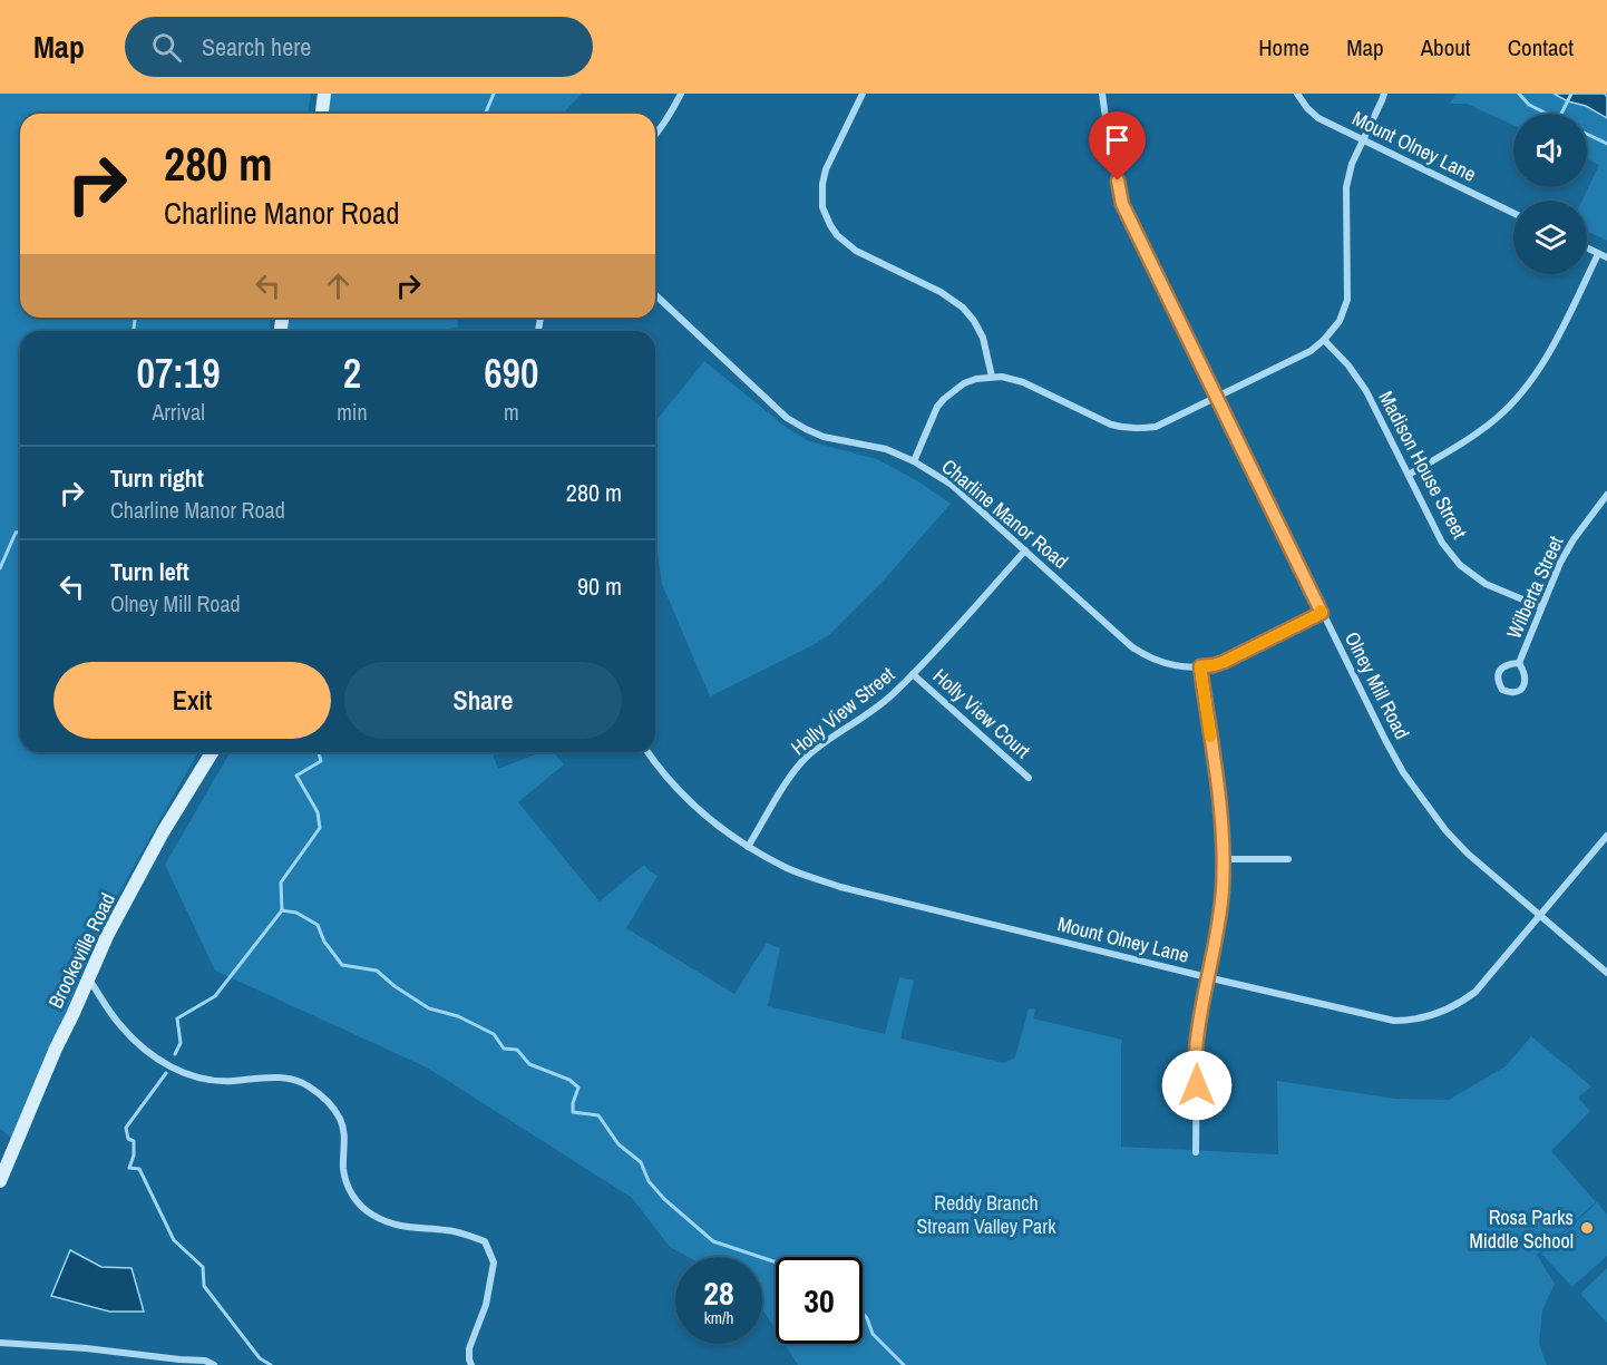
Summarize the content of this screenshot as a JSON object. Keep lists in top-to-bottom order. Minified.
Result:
{"streets":{"street":["Mount Olney Lane","Madison House Street","Charline Manor Road","Wilberta Street","Olney Mill Road","Holly View Street","Holly View Court","Brookeville Road"]},"crossings":[["Mount Olney Lane","Olney Mill Road"],["Mount Olney Lane","Holly View Street"],["Madison House Street","Wilberta Street"],["Charline Manor Road","Olney Mill Road"],["Charline Manor Road","Holly View Street"],["Holly View Street","Holly View Court"]],"parks":["Reddy Branch Stream Valley Park"],"places":["Rosa Parks Middle School"],"page":{"header":"Map","search":"Search here","nav":["Home","Map","About","Contact"],"turn":["280 m","Charline Manor Road"],"eta":["07:19","Arrival","2","min","690","m"],"list":[{"name":"Turn right","note":"Charline Manor Road","value":"280 m"},{"name":"Turn left","note":"Olney Mill Road","value":"90 m"}],"buttons":["Exit","Share"],"speed":"28 km/h","limit":"30"}}
